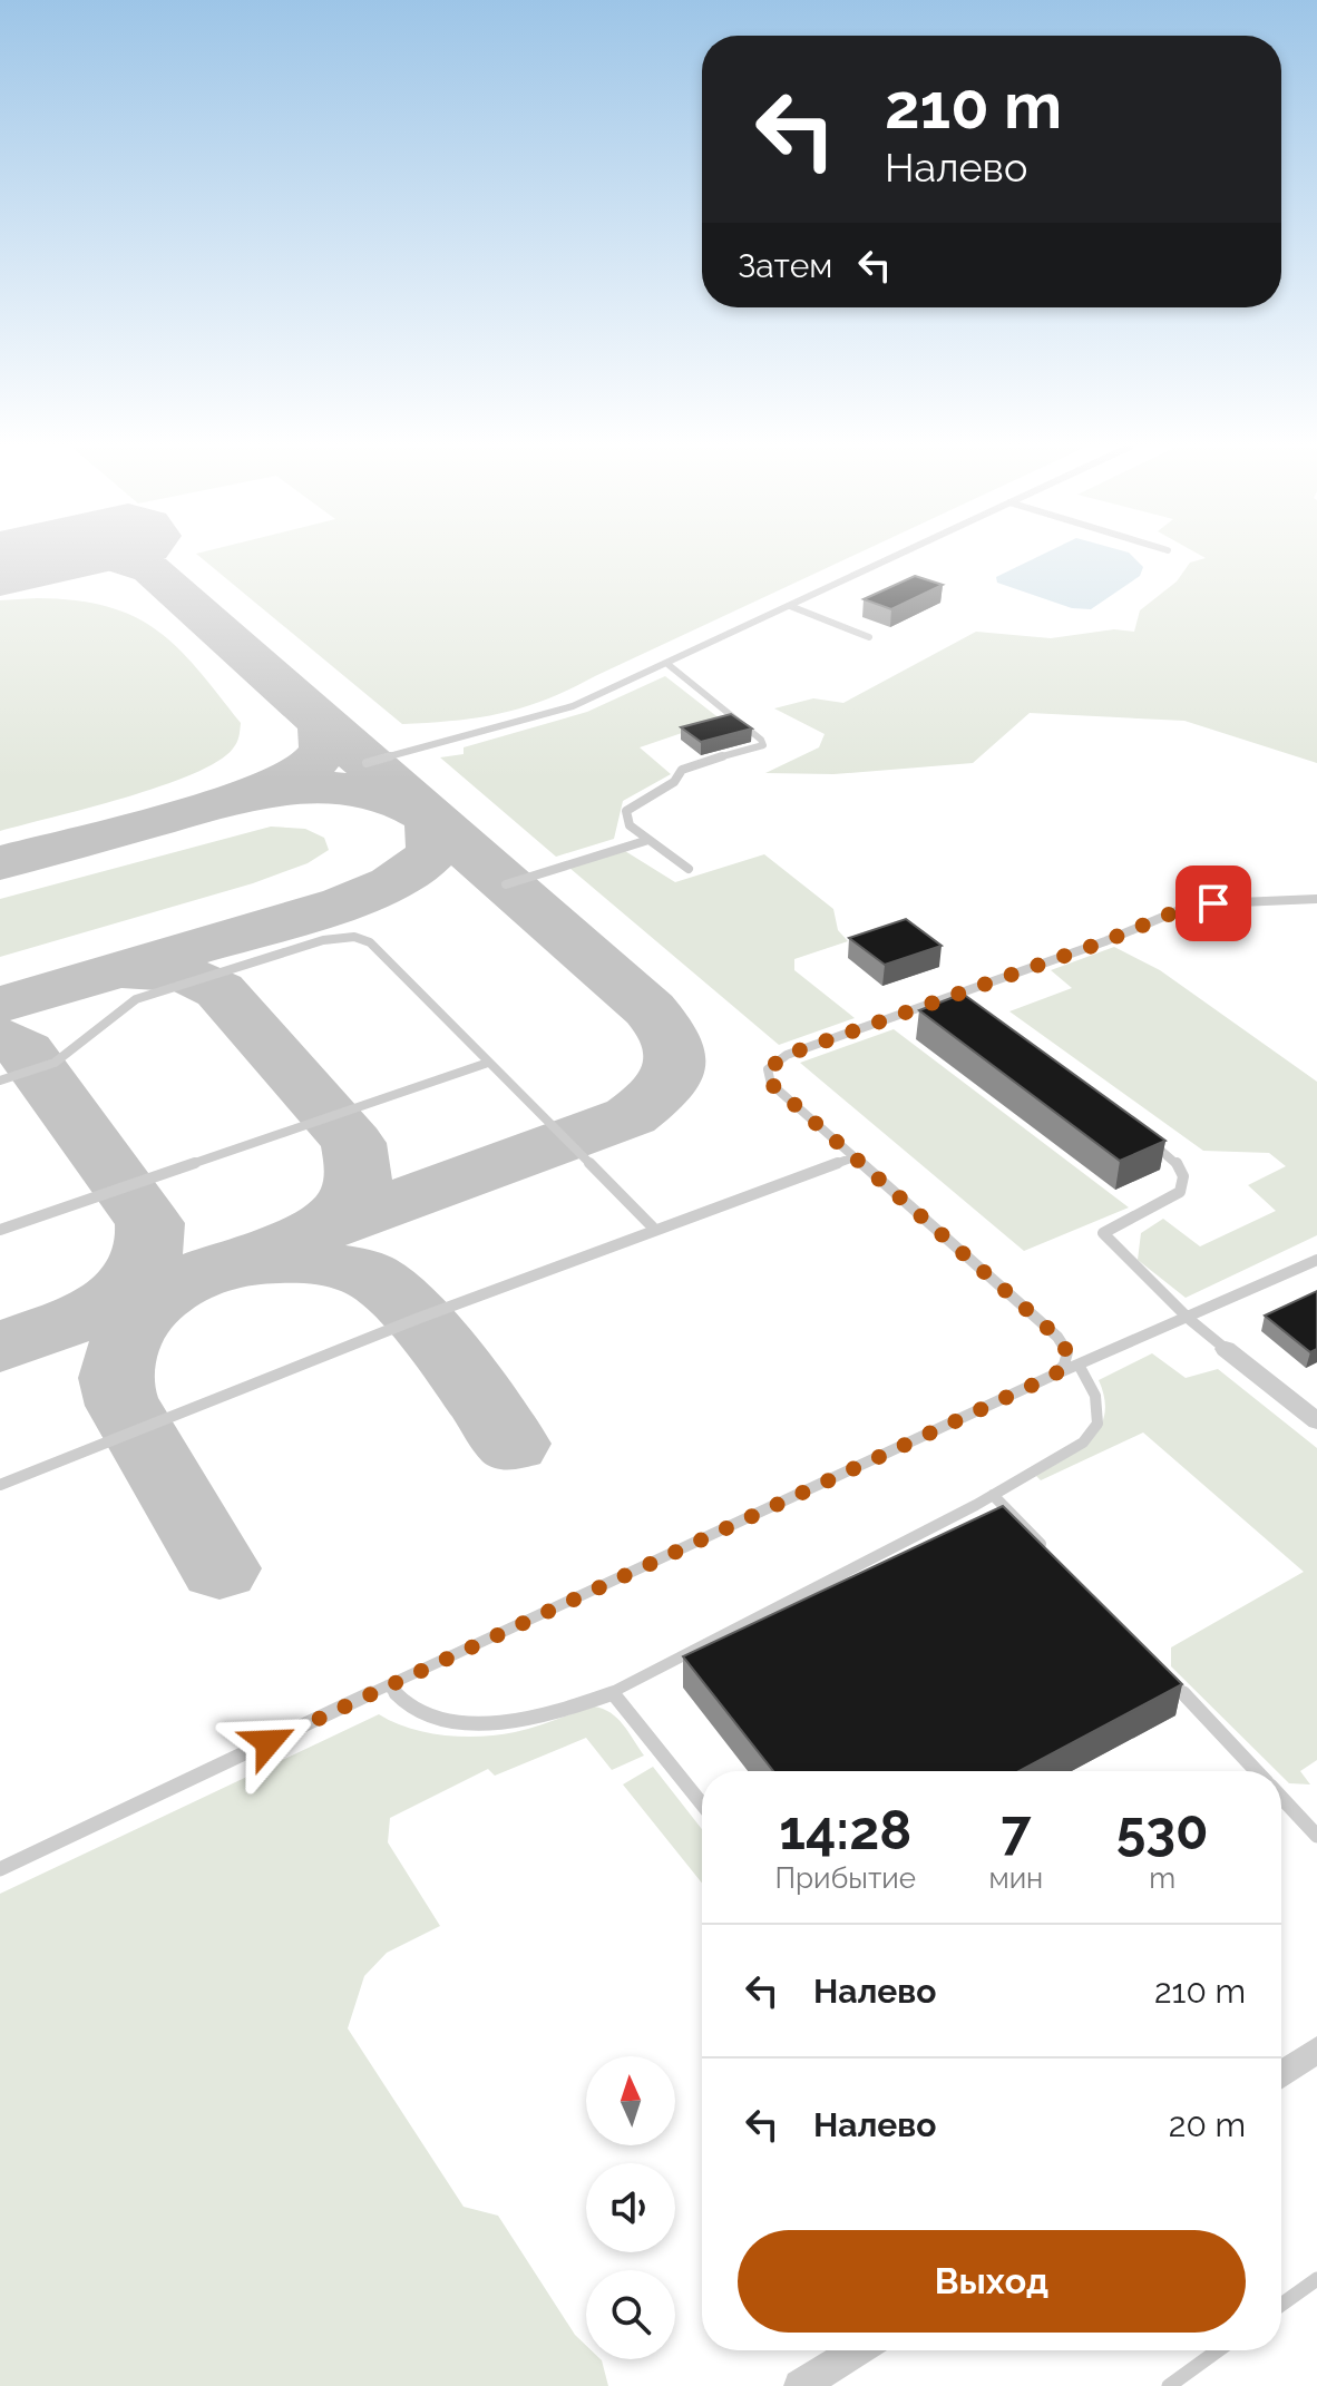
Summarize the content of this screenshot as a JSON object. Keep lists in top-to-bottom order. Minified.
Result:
{"north":"top","page":{"turn":["210 m","Налево"],"then":"Затем","eta":["14:28","Прибытие","7","мин","530","m"],"list":[{"name":"Налево","value":"210 m"},{"name":"Налево","value":"20 m"}],"buttons":"Выход"}}
